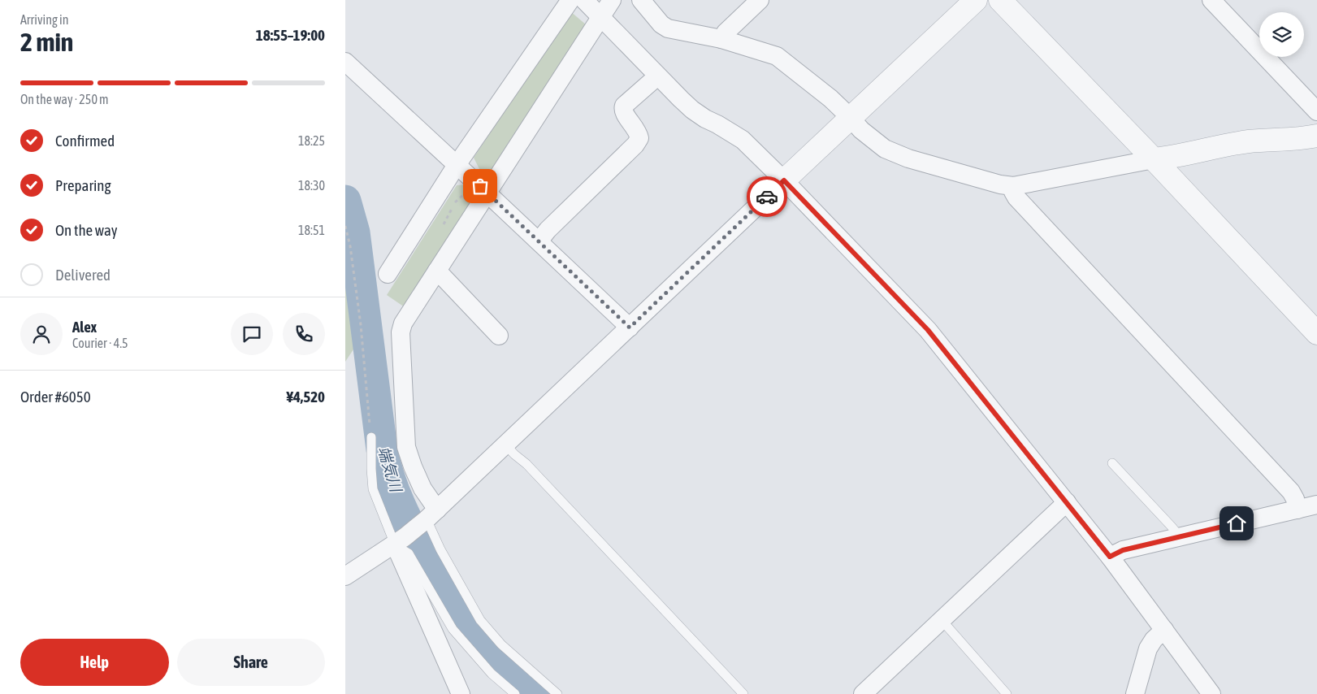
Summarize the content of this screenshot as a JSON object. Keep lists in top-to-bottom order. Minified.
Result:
{"water":["端気川"],"page":{"heading":["2 min","Arriving in","18:55–19:00"],"panel":["Alex","Courier · 4.5","Order #6050","¥4,520"],"bar":"On the way · 250 m","list":[["Confirmed","18:25"],["Preparing","18:30"],["On the way","18:51"],"Delivered"],"buttons":["Help","Share"]}}
